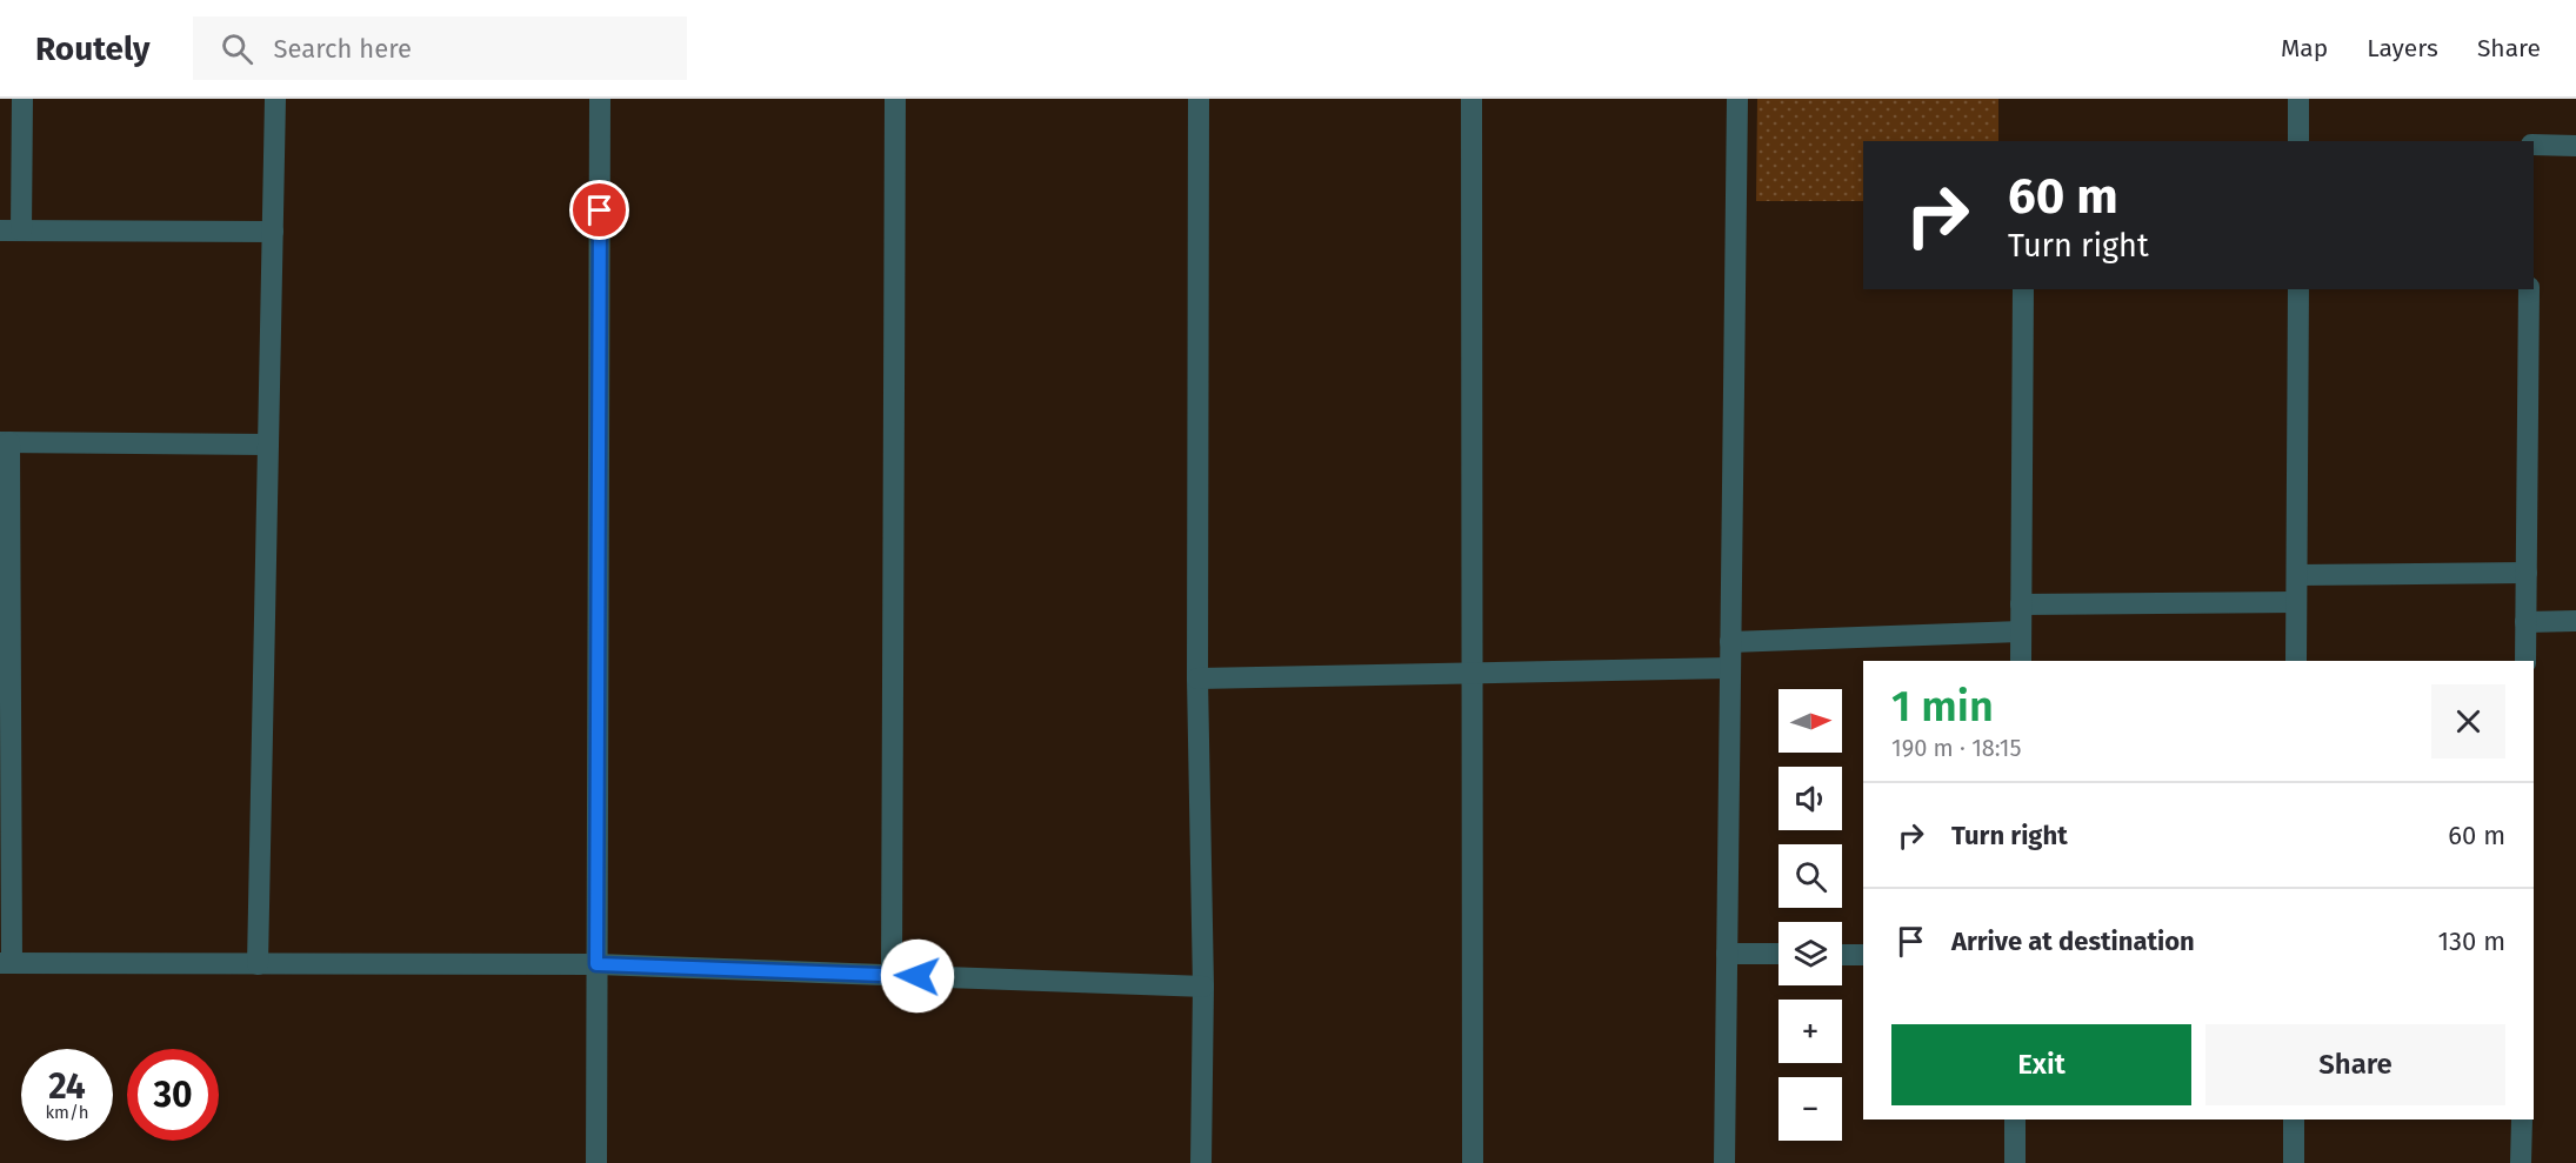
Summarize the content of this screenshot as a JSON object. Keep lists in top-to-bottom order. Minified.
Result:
{"north":"right","page":{"header":"Routely","search":"Search here","nav":["Map","Layers","Share"],"turn":["60 m","Turn right"],"heading":["1 min","190 m · 18:15"],"map_buttons":["+","−"],"list":[{"name":"Turn right","value":"60 m"},{"name":"Arrive at destination","value":"130 m"}],"buttons":["Exit","Share"],"speed":"24 km/h","limit":"30"}}
